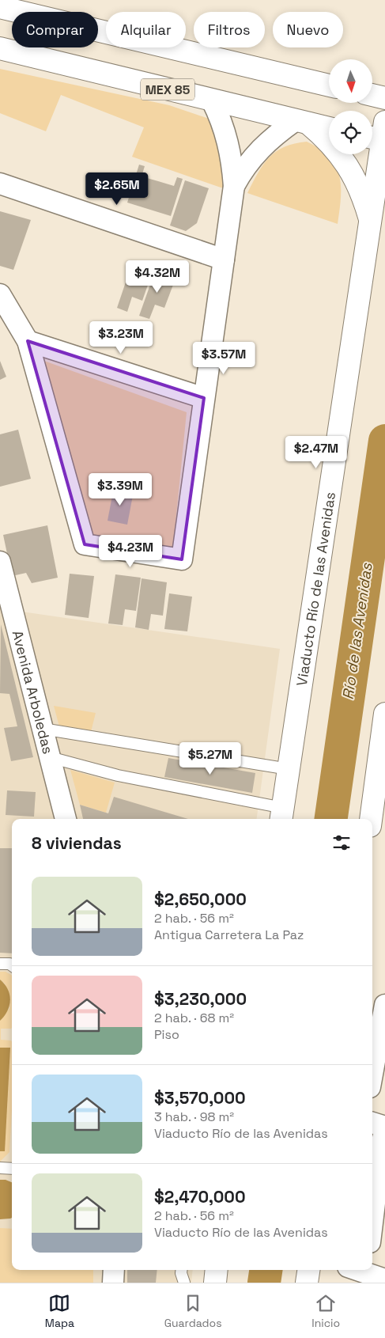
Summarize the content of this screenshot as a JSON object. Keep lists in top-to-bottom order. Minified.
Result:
{"streets":{"main road":["MEX 85","Viaducto Río de las Avenidas"],"street":["Avenida Arboledas"]},"water":["Río de las Avenidas"],"north":"bottom","page":{"chip":["Comprar","Alquilar","Filtros","Nuevo"],"price":["$2.65M","$4.32M","$3.23M","$3.57M","$2.47M","$3.39M","$4.23M","$5.27M"],"heading":"8 viviendas","list":[{"name":"$2,650,000","note":"2 hab. · 56 m² · Antigua Carretera La Paz"},{"name":"$3,230,000","note":"2 hab. · 68 m² · Piso"},{"name":"$3,570,000","note":"3 hab. · 98 m² · Viaducto Río de las Avenidas"},{"name":"$2,470,000","note":"2 hab. · 56 m² · Viaducto Río de las Avenidas"}],"tabs":["Mapa","Guardados","Inicio"]}}
